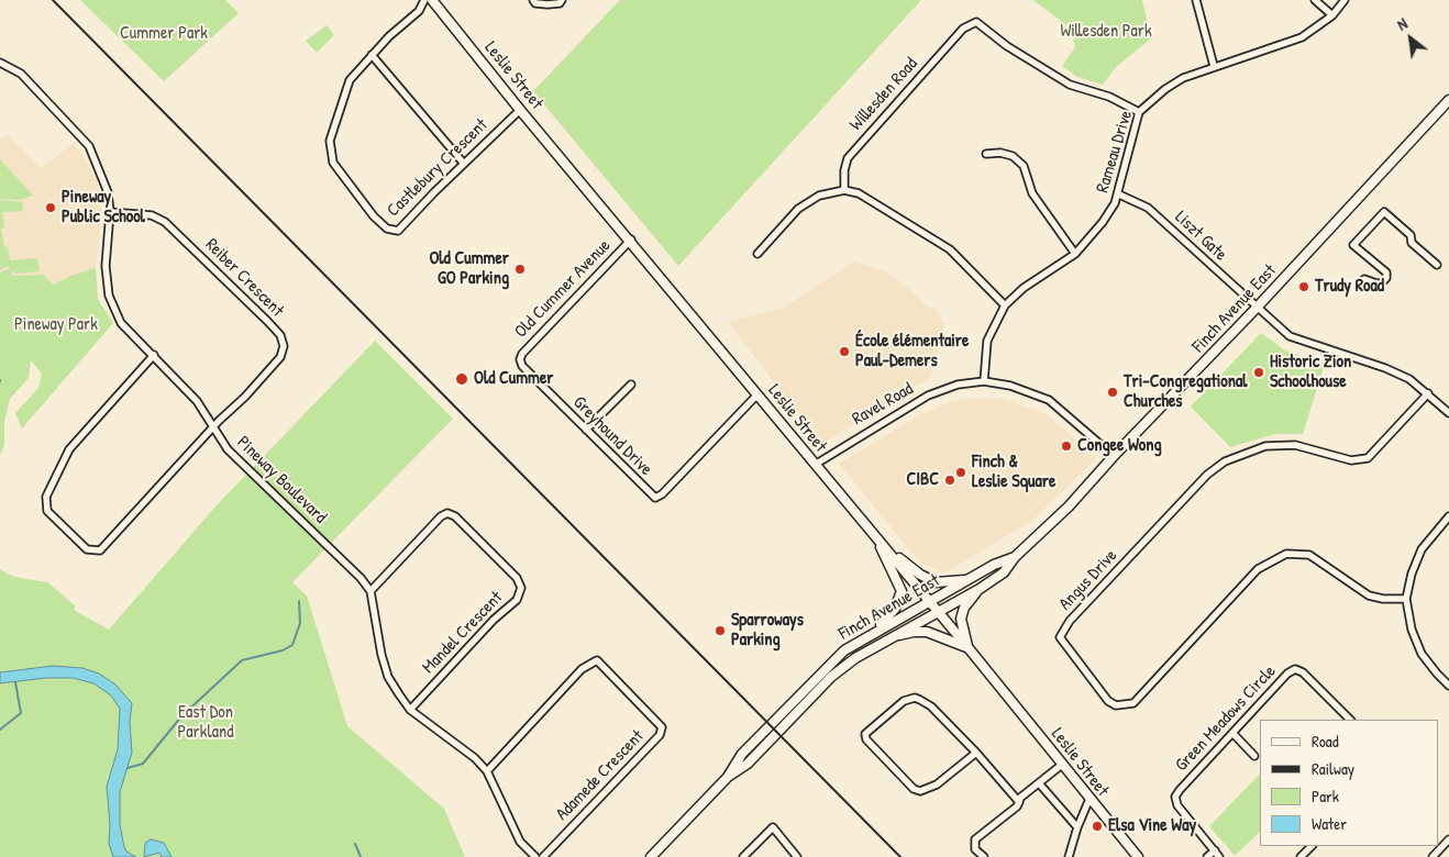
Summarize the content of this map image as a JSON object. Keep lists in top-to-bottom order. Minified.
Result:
{"streets":{"main road":["Leslie Street","Finch Avenue East"],"street":["Willesden Road","Rameau Drive","Castlebury Crescent","Liszt Gate","Reiber Crescent","Old Cummer Avenue","Ravel Road","Greyhound Drive","Pineway Boulevard","Angus Drive","Mandel Crescent","Green Meadows Circle","Adamede Crescent"]},"crossings":[["Leslie Street","Castlebury Crescent"],["Leslie Street","Old Cummer Avenue"],["Leslie Street","Finch Avenue East"],["Leslie Street","Ravel Road"],["Leslie Street","Greyhound Drive"],["Willesden Road","Rameau Drive"],["Rameau Drive","Liszt Gate"],["Rameau Drive","Ravel Road"],["Liszt Gate","Finch Avenue East"],["Reiber Crescent","Pineway Boulevard"],["Old Cummer Avenue","Greyhound Drive"],["Finch Avenue East","Ravel Road"],["Pineway Boulevard","Mandel Crescent"]],"parks":["Willesden Park","Cummer Park","Pineway Park","East Don Parkland"],"places":["Pineway Public School","Old Cummer GO Parking","Trudy Road","École élémentaire Paul-Demers","Historic Zion Schoolhouse","Old Cummer","Tri-Congregational Churches","Congee Wong","Finch & Leslie Square","CIBC","Sparroways Parking","Elsa Vine Way"],"legend":["Road","Railway","Park","Water"],"north":"top left"}
